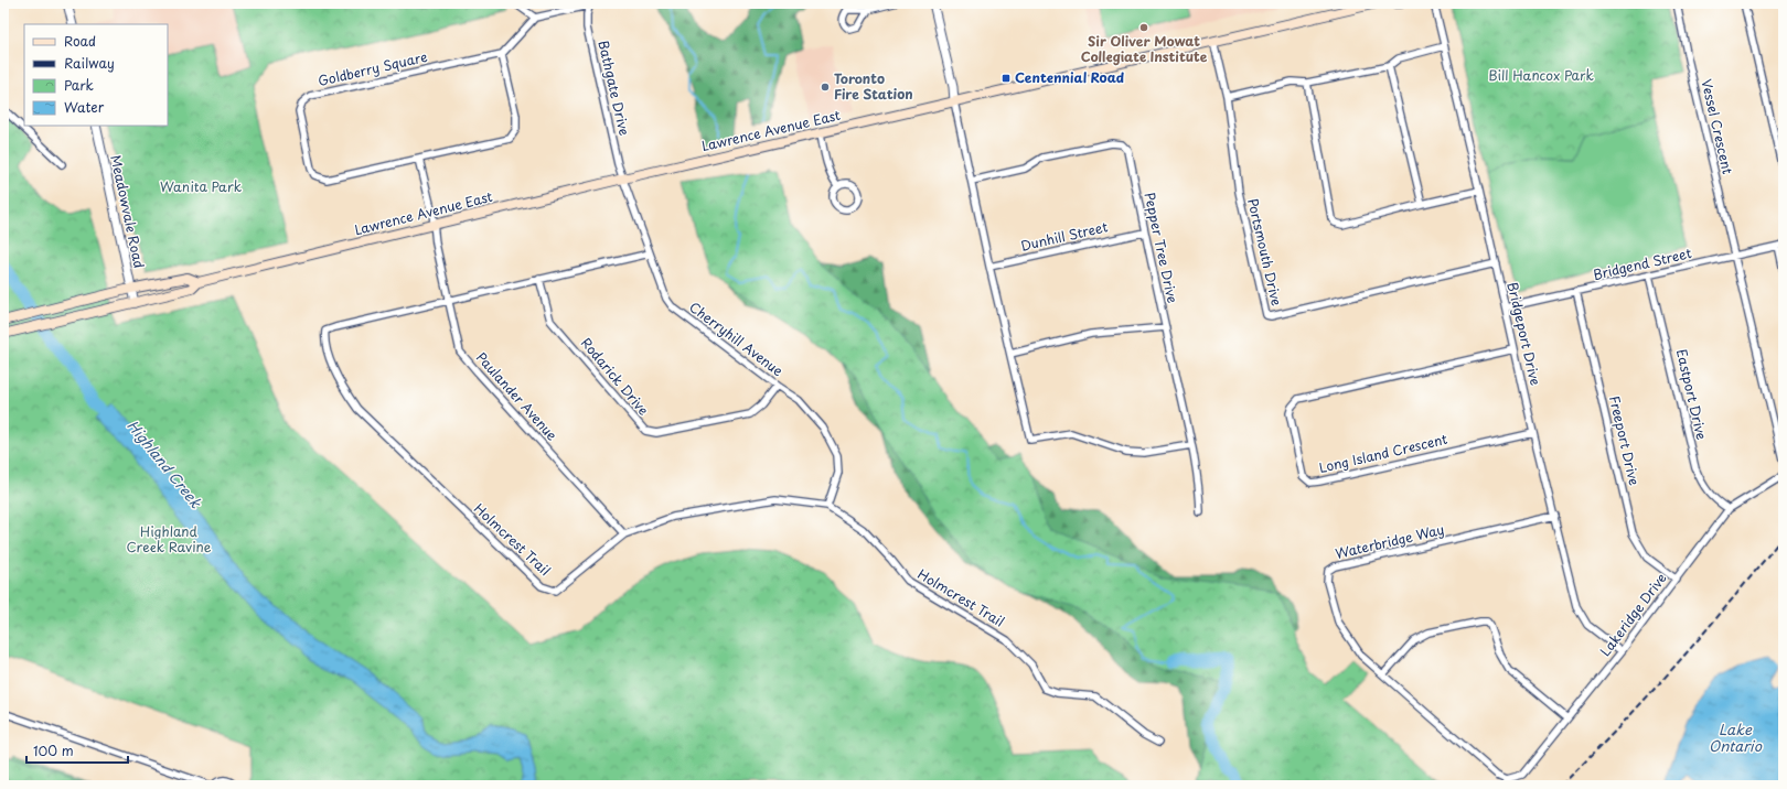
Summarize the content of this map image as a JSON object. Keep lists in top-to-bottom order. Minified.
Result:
{"streets":{"main road":["Lawrence Avenue East"],"street":["Goldberry Square","Bathgate Drive","Vessel Crescent","Meadowvale Road","Dunhill Street","Pepper Tree Drive","Portsmouth Drive","Bridgend Street","Bridgeport Drive","Cherryhill Avenue","Rodarick Drive","Eastport Drive","Paulander Avenue","Freeport Drive","Long Island Crescent","Holmcrest Trail","Waterbridge Way","Lakeridge Drive"]},"crossings":[["Bathgate Drive","Lawrence Avenue East"],["Bathgate Drive","Cherryhill Avenue"],["Vessel Crescent","Bridgend Street"],["Lawrence Avenue East","Meadowvale Road"],["Lawrence Avenue East","Portsmouth Drive"],["Lawrence Avenue East","Cherryhill Avenue"],["Lawrence Avenue East","Paulander Avenue"],["Dunhill Street","Pepper Tree Drive"],["Portsmouth Drive","Bridgeport Drive"],["Bridgend Street","Bridgeport Drive"],["Bridgend Street","Eastport Drive"],["Bridgend Street","Freeport Drive"],["Bridgeport Drive","Long Island Crescent"],["Bridgeport Drive","Waterbridge Way"],["Bridgeport Drive","Lakeridge Drive"],["Cherryhill Avenue","Rodarick Drive"],["Cherryhill Avenue","Holmcrest Trail"],["Rodarick Drive","Holmcrest Trail"],["Eastport Drive","Lakeridge Drive"],["Paulander Avenue","Holmcrest Trail"],["Freeport Drive","Lakeridge Drive"],["Waterbridge Way","Lakeridge Drive"]],"water":["Highland Creek","Lake Ontario"],"parks":["Bill Hancox Park","Wanita Park","Highland Creek Ravine"],"places":{"other":["Sir Oliver Mowat Collegiate Institute","Toronto Fire Station"],"transit":["Centennial Road"]},"legend":["Road","Railway","Park","Water"],"scale_bar":"100 m"}
